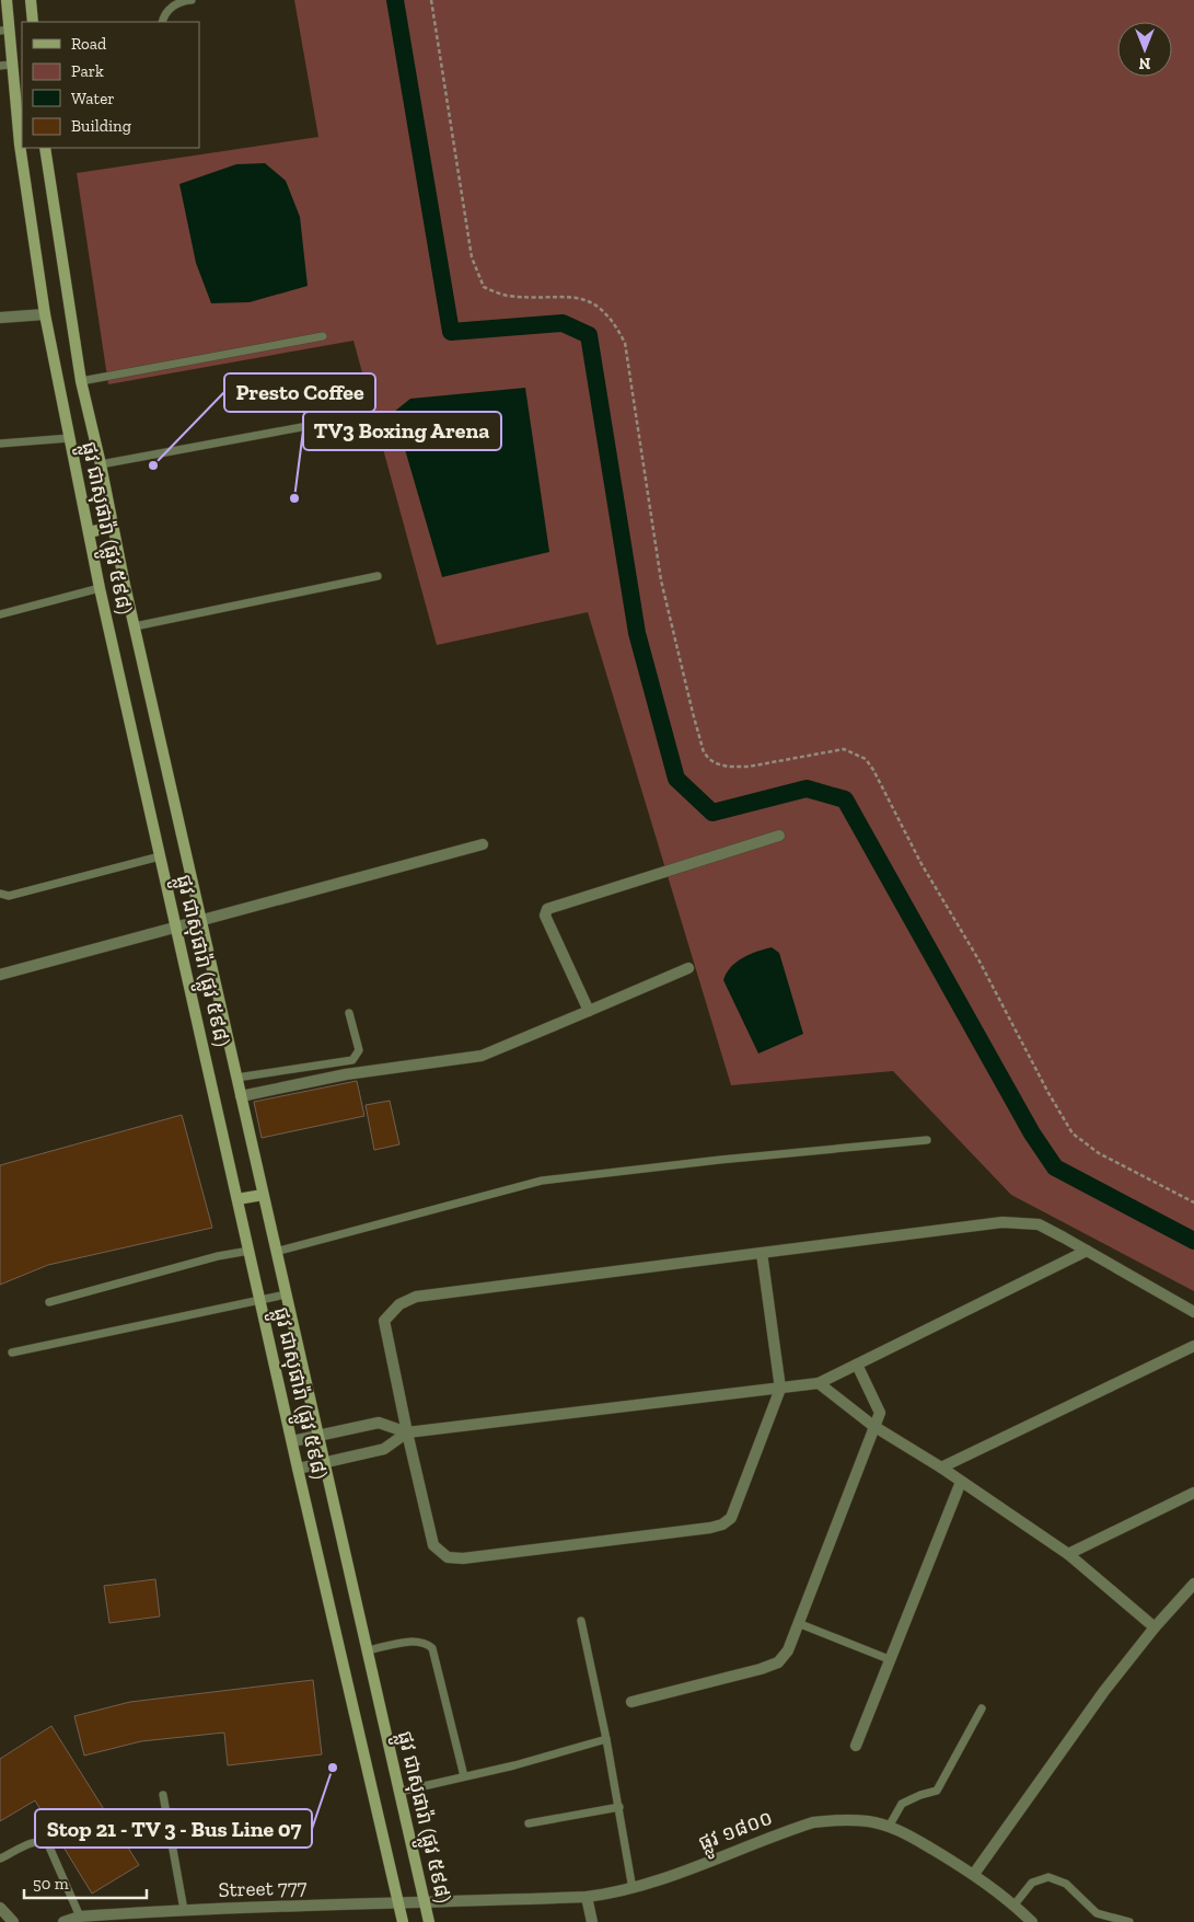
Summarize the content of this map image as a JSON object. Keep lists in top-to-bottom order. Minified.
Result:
{"streets":{"main road":["ផ្លូវ ជាសុផារ៉ា (ផ្លូវ ៥៩៨)"],"street":["ផ្លូវ ១៨០០","Street 777"]},"crossings":[["ផ្លូវ ជាសុផារ៉ា (ផ្លូវ ៥៩៨)","ផ្លូវ ១៨០០"],["ផ្លូវ ជាសុផារ៉ា (ផ្លូវ ៥៩៨)","Street 777"],["ផ្លូវ ១៨០០","Street 777"]],"places":["Presto Coffee","TV3 Boxing Arena","Stop 21 - TV 3 - Bus Line 07"],"legend":["Road","Park","Water","Building"],"scale_bar":"50 m","north":"bottom"}
